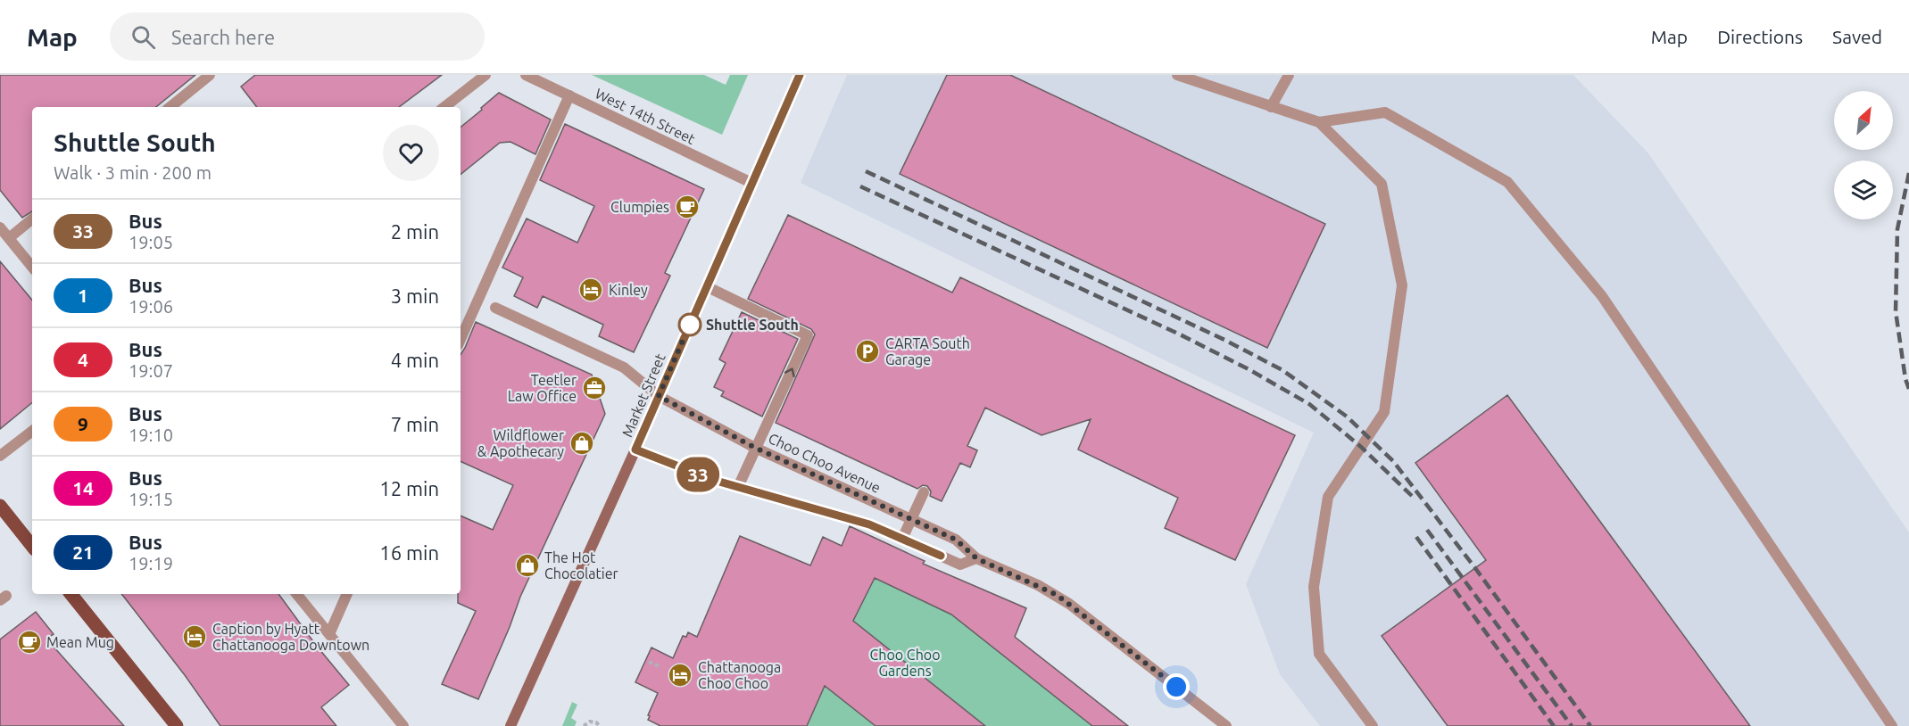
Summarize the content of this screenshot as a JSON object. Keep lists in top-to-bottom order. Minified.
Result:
{"streets":{"main road":["Market Street"],"street":["West 14th Street","Choo Choo Avenue"]},"crossings":[["West 14th Street","Market Street"],["Market Street","Choo Choo Avenue"]],"parks":["Choo Choo Gardens"],"places":{"cafe":["Clumpies","Mean Mug"],"hotel":["Kinley","Caption by Hyatt Chattanooga Downtown","Chattanooga Choo Choo"],"other":["Shuttle South"],"parking":["CARTA South Garage"],"office":["Teetler Law Office"],"shop":["Wildflower & Apothecary","The Hot Chocolatier"]},"lines":["bus line 33"],"north":"top right","page":{"header":"Map","search":"Search here","nav":["Map","Directions","Saved"],"on_map":"33","heading":["Shuttle South","Walk · 3 min · 200 m"],"list":[{"mark":"33","name":"Bus","note":"19:05","value":"2 min"},{"mark":"1","name":"Bus","note":"19:06","value":"3 min"},{"mark":"4","name":"Bus","note":"19:07","value":"4 min"},{"mark":"9","name":"Bus","note":"19:10","value":"7 min"},{"mark":"14","name":"Bus","note":"19:15","value":"12 min"},{"mark":"21","name":"Bus","note":"19:19","value":"16 min"}]}}
